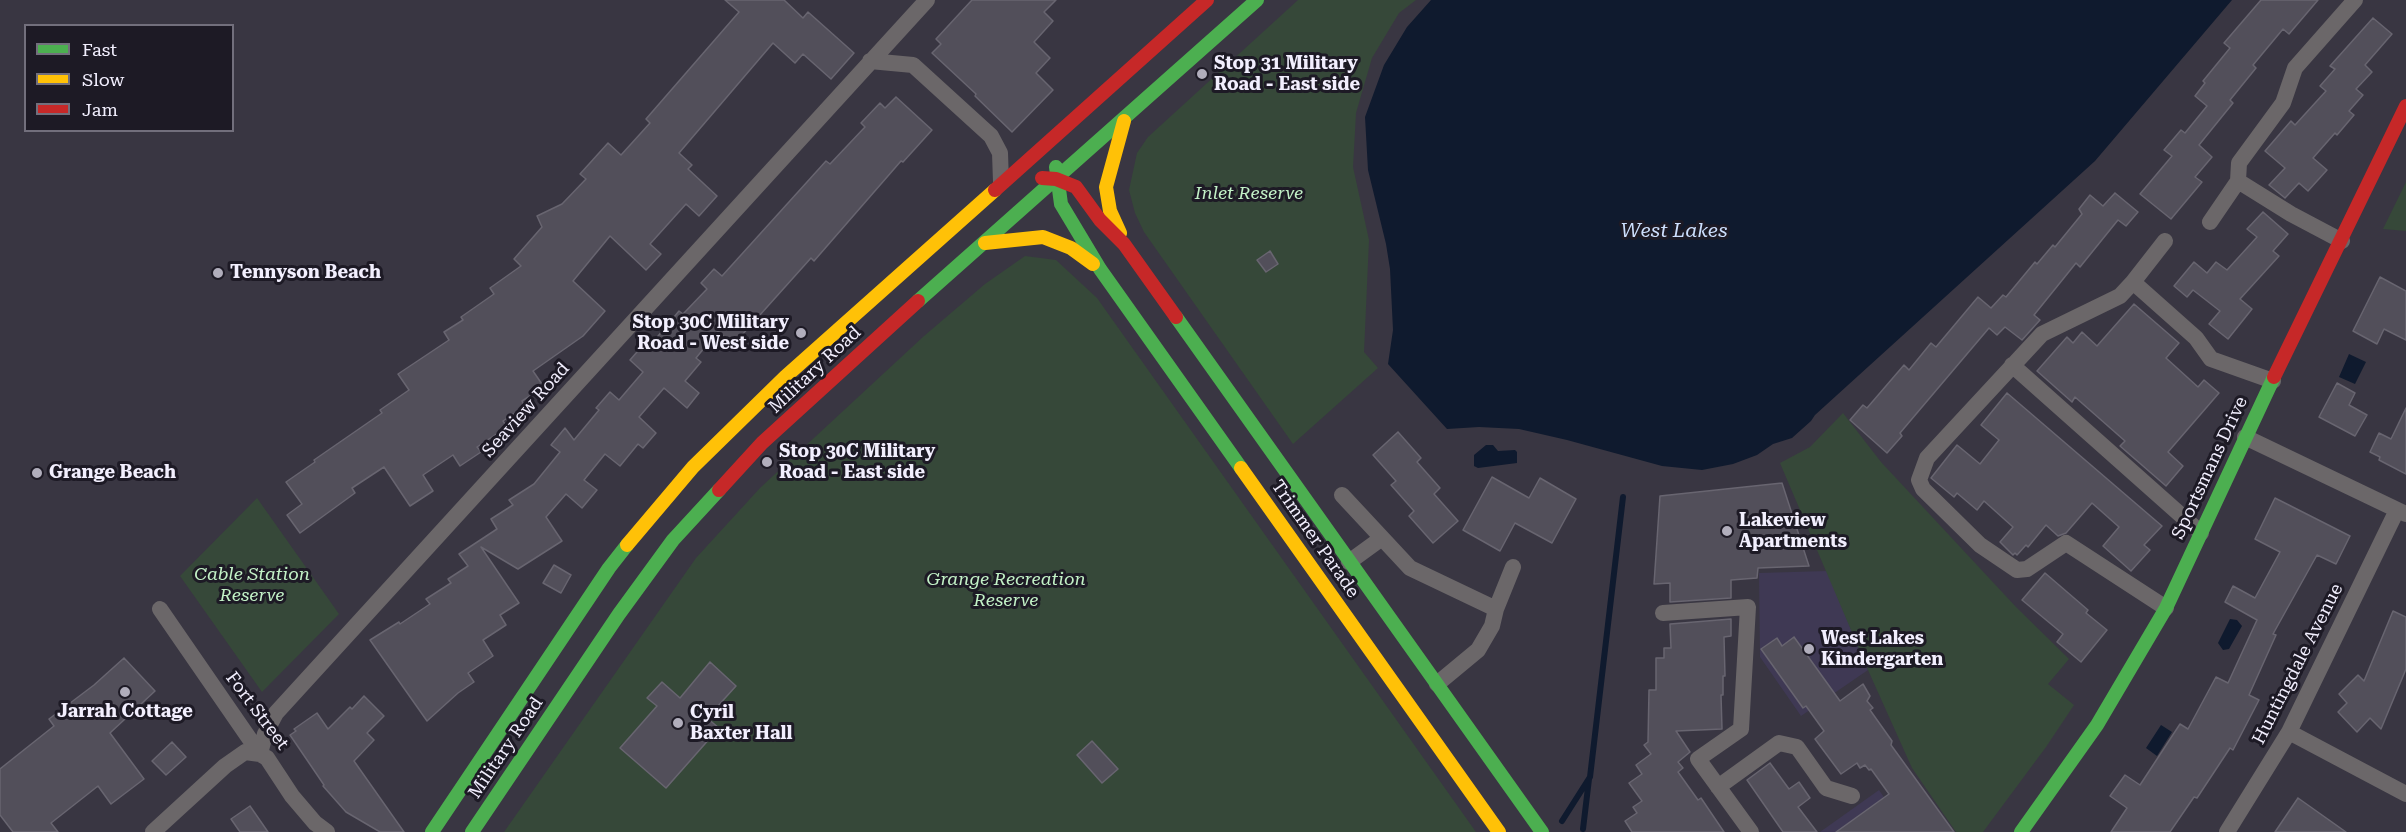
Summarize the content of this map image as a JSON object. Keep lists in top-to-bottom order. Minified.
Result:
{"streets":{"main road":["Military Road","Sportsmans Drive","Trimmer Parade"],"street":["Seaview Road","Huntingdale Avenue","Fort Street"]},"crossings":[["Military Road","Trimmer Parade"],["Seaview Road","Fort Street"]],"water":["West Lakes"],"parks":["Inlet Reserve","Cable Station Reserve","Grange Recreation Reserve"],"places":["Stop 31 Military Road - East side","Tennyson Beach","Stop 30C Military Road - West side","Stop 30C Military Road - East side","Grange Beach","Lakeview Apartments","West Lakes Kindergarten","Jarrah Cottage","Cyril Baxter Hall"],"legend":["Fast","Slow","Jam"]}
